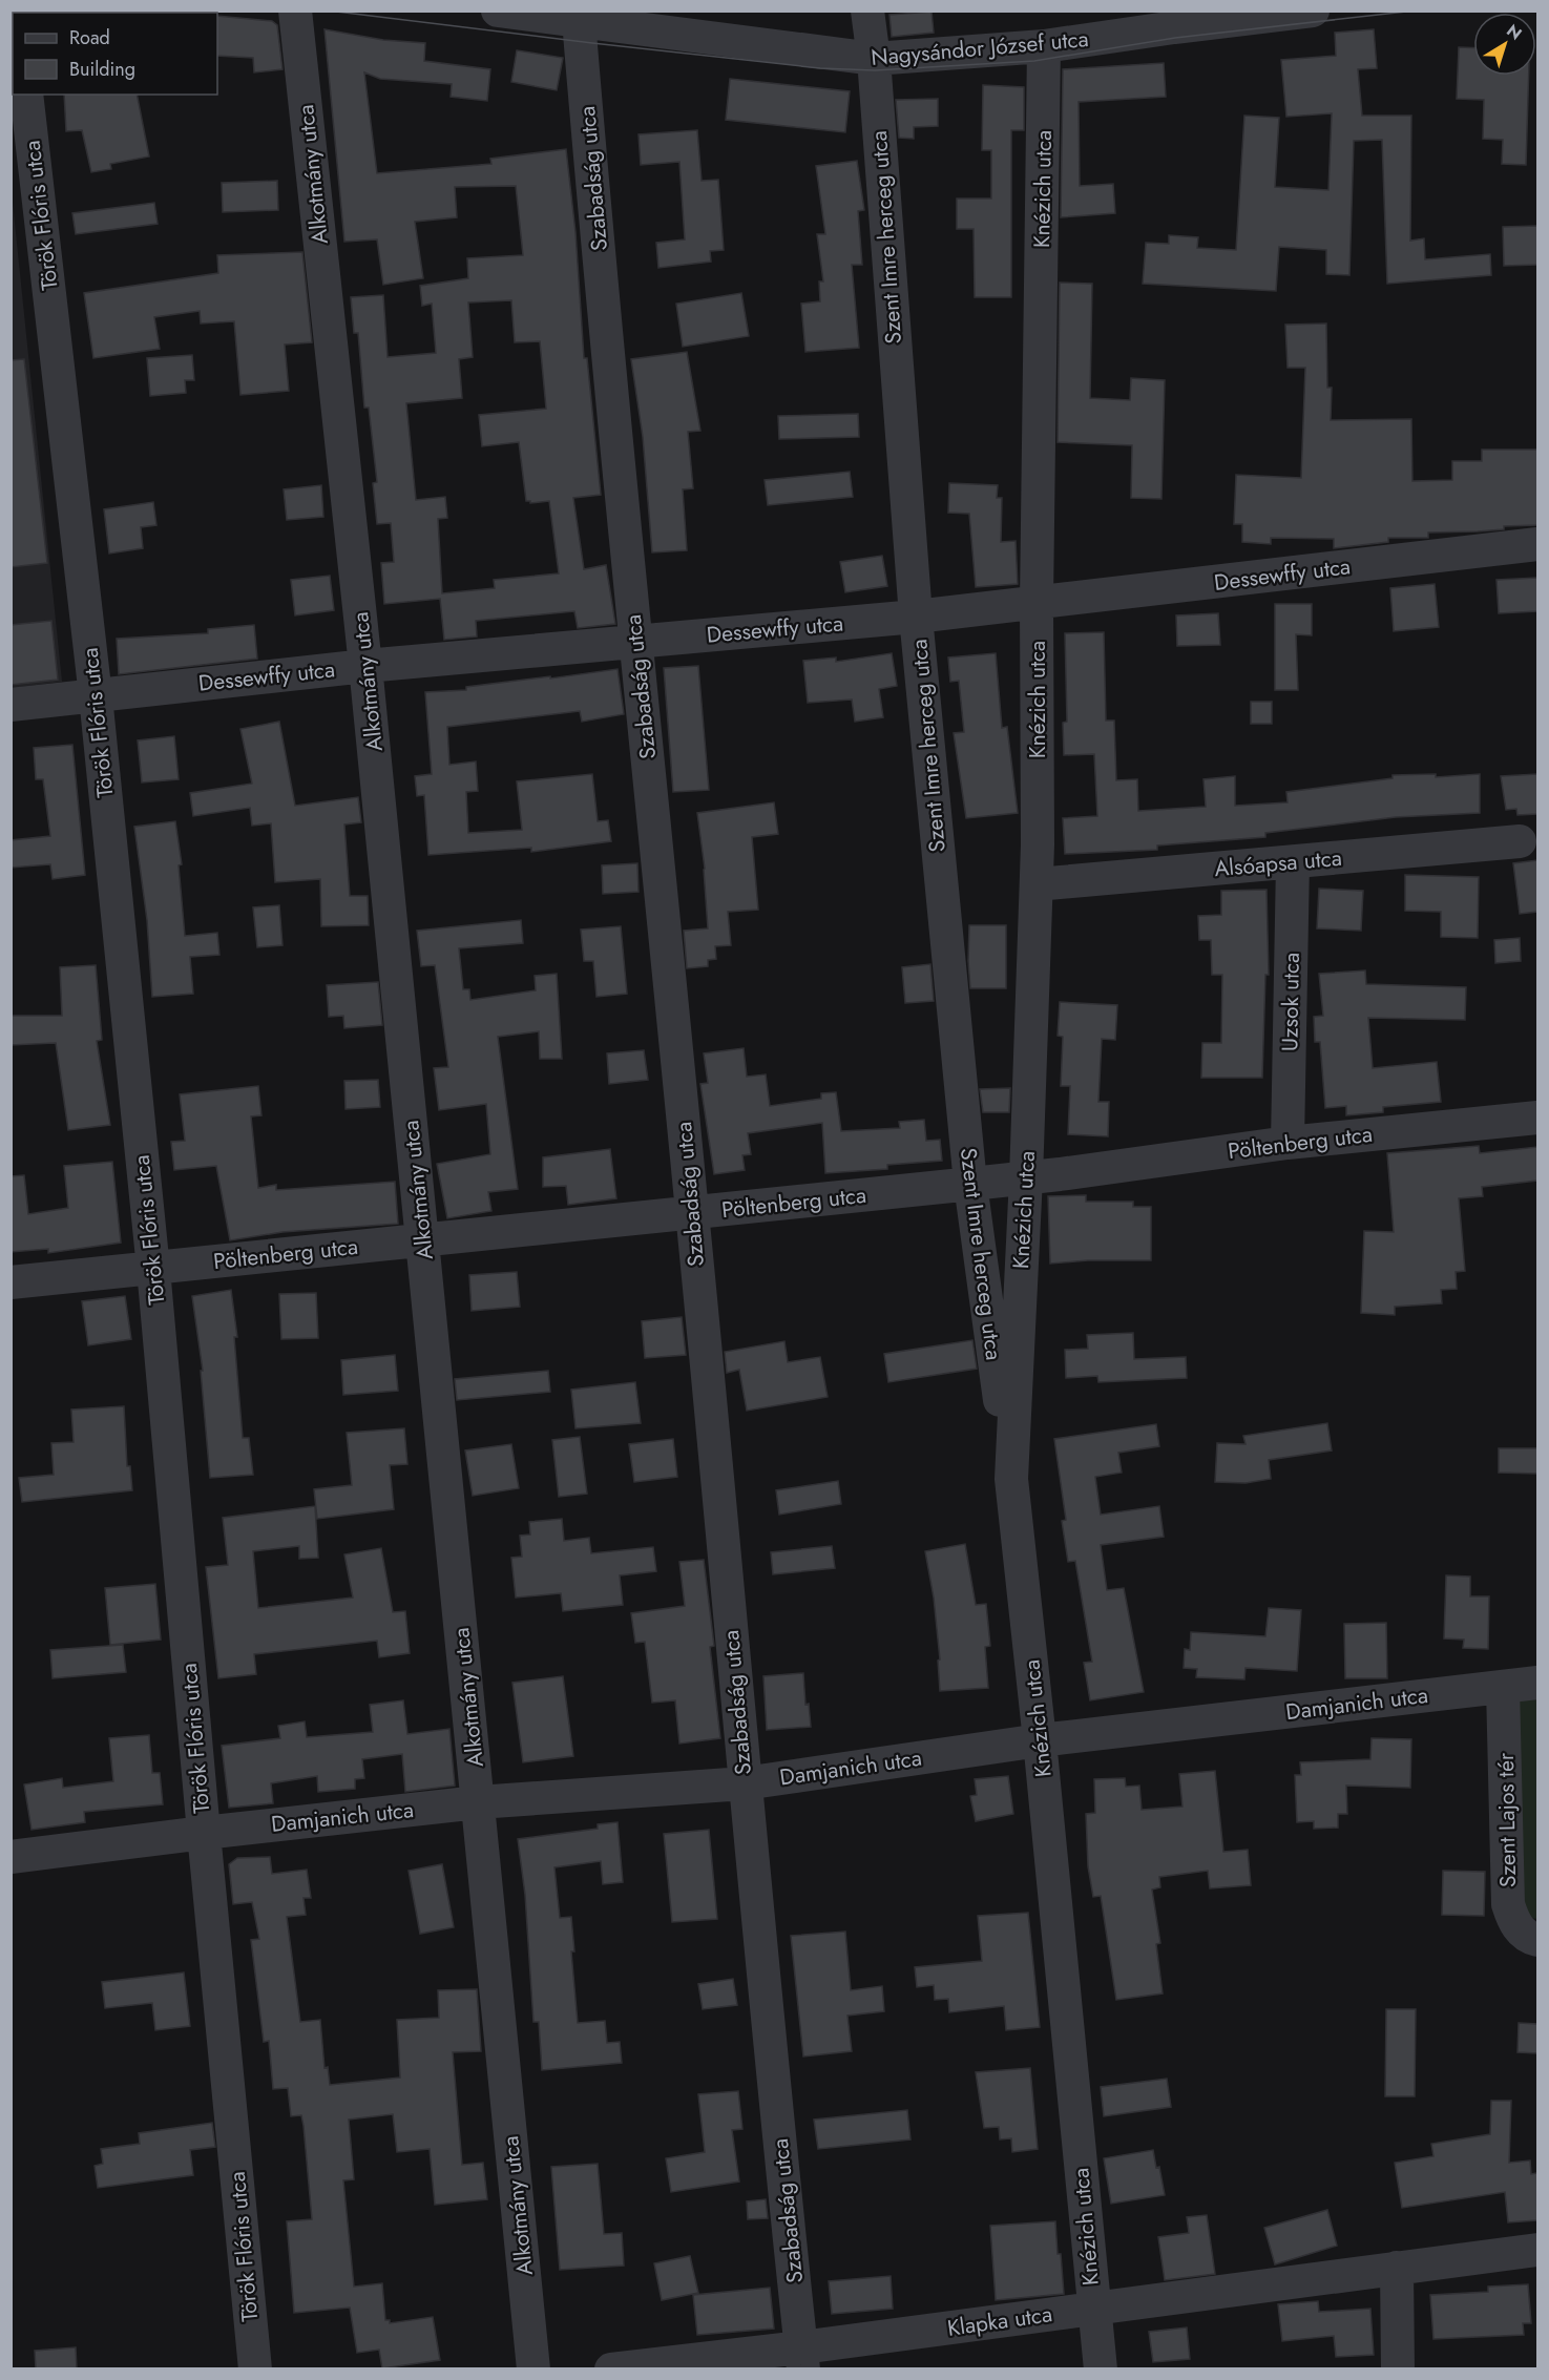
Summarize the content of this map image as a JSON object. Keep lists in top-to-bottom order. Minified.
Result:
{"streets":{"street":["Nagysándor József utca","Alkotmány utca","Szabadság utca","Knézich utca","Török Flóris utca","Szent Imre herceg utca","Dessewffy utca","Alsóapsa utca","Uzsok utca","Pöltenberg utca","Damjanich utca","Szent Lajos tér","Klapka utca"]},"crossings":[["Nagysándor József utca","Szabadság utca"],["Nagysándor József utca","Knézich utca"],["Nagysándor József utca","Szent Imre herceg utca"],["Alkotmány utca","Dessewffy utca"],["Alkotmány utca","Pöltenberg utca"],["Alkotmány utca","Damjanich utca"],["Szabadság utca","Dessewffy utca"],["Szabadság utca","Pöltenberg utca"],["Szabadság utca","Damjanich utca"],["Szabadság utca","Klapka utca"],["Knézich utca","Szent Imre herceg utca"],["Knézich utca","Dessewffy utca"],["Knézich utca","Alsóapsa utca"],["Knézich utca","Pöltenberg utca"],["Knézich utca","Damjanich utca"],["Knézich utca","Klapka utca"],["Török Flóris utca","Dessewffy utca"],["Török Flóris utca","Pöltenberg utca"],["Török Flóris utca","Damjanich utca"],["Szent Imre herceg utca","Dessewffy utca"],["Szent Imre herceg utca","Pöltenberg utca"],["Alsóapsa utca","Uzsok utca"],["Uzsok utca","Pöltenberg utca"],["Damjanich utca","Szent Lajos tér"]],"legend":["Road","Building"],"north":"top right"}
